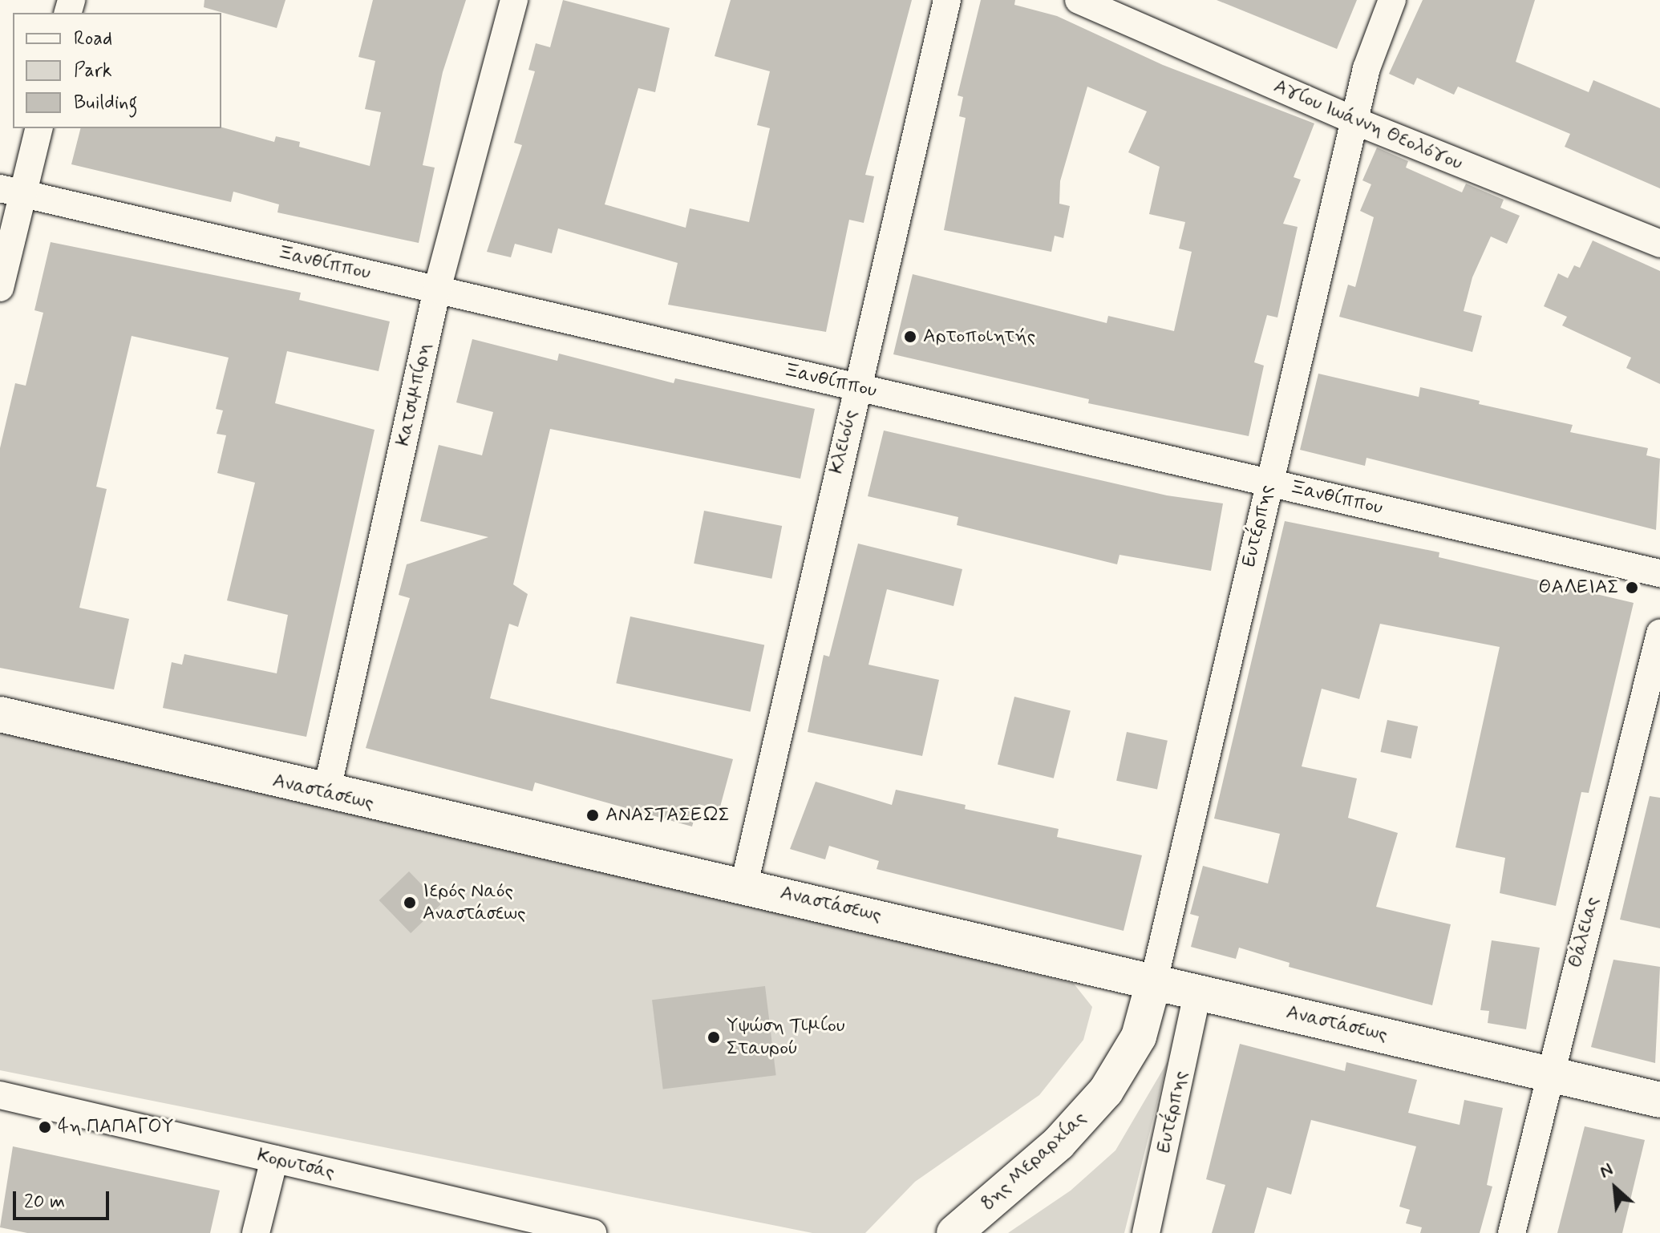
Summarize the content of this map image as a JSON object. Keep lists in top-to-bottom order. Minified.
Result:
{"streets":{"street":["Αγίου Ιωάννη Θεολόγου","Ξανθίππου","Κατσιμπίρη","Κλειούς","Ευτέρπης","Αναστάσεως","Θάλειας","8ης Μεραρχίας","Κορυτσάς"]},"crossings":[["Αγίου Ιωάννη Θεολόγου","Ευτέρπης"],["Ξανθίππου","Κατσιμπίρη"],["Ξανθίππου","Κλειούς"],["Ξανθίππου","Ευτέρπης"],["Κατσιμπίρη","Αναστάσεως"],["Κλειούς","Αναστάσεως"],["Ευτέρπης","Αναστάσεως"],["Ευτέρπης","8ης Μεραρχίας"],["Αναστάσεως","Θάλειας"],["Αναστάσεως","8ης Μεραρχίας"]],"places":["Αρτοποιητής","ΘΑΛΕΙΑΣ","ΑΝΑΣΤΑΣΕΩΣ","Ιερός Ναός Αναστάσεως","Υψώση Τιμίου Σταυρού","4η ΠΑΠΑΓΟΥ"],"legend":["Road","Park","Building"],"scale_bar":"20 m","north":"top left"}
